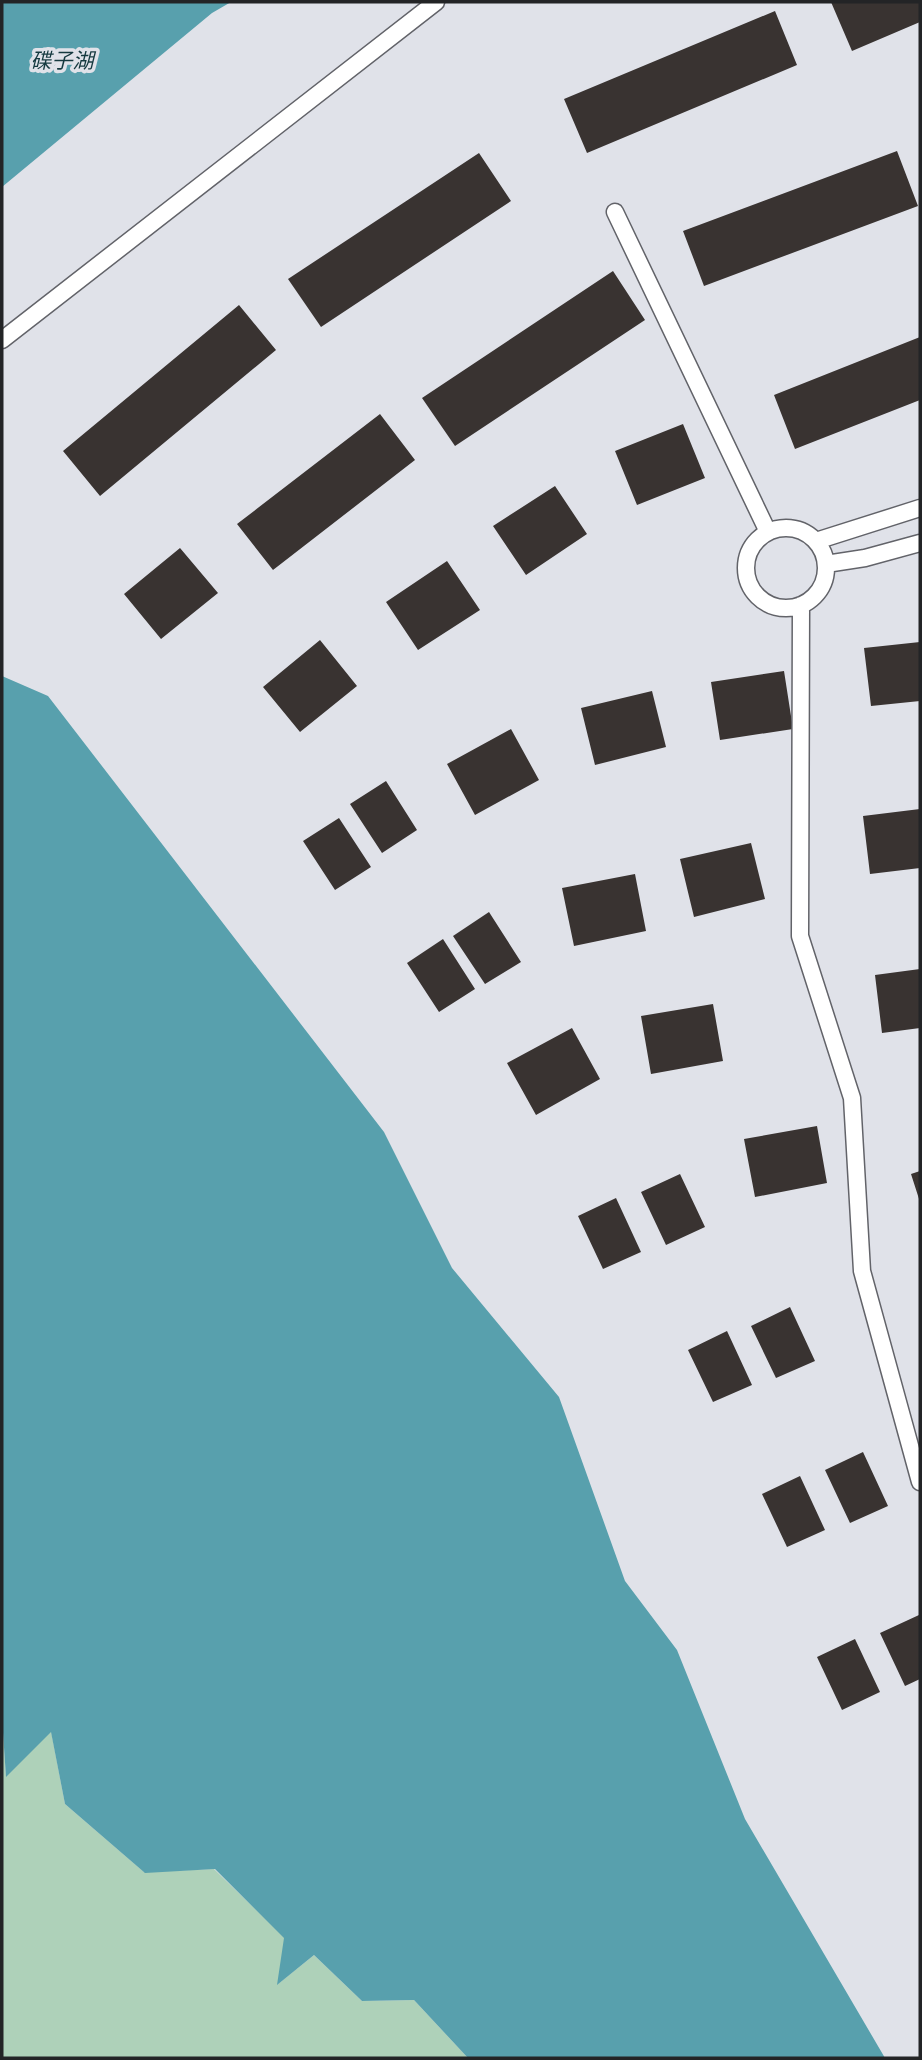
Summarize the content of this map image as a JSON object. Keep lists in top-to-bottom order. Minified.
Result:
{"water":["碟子湖"]}
